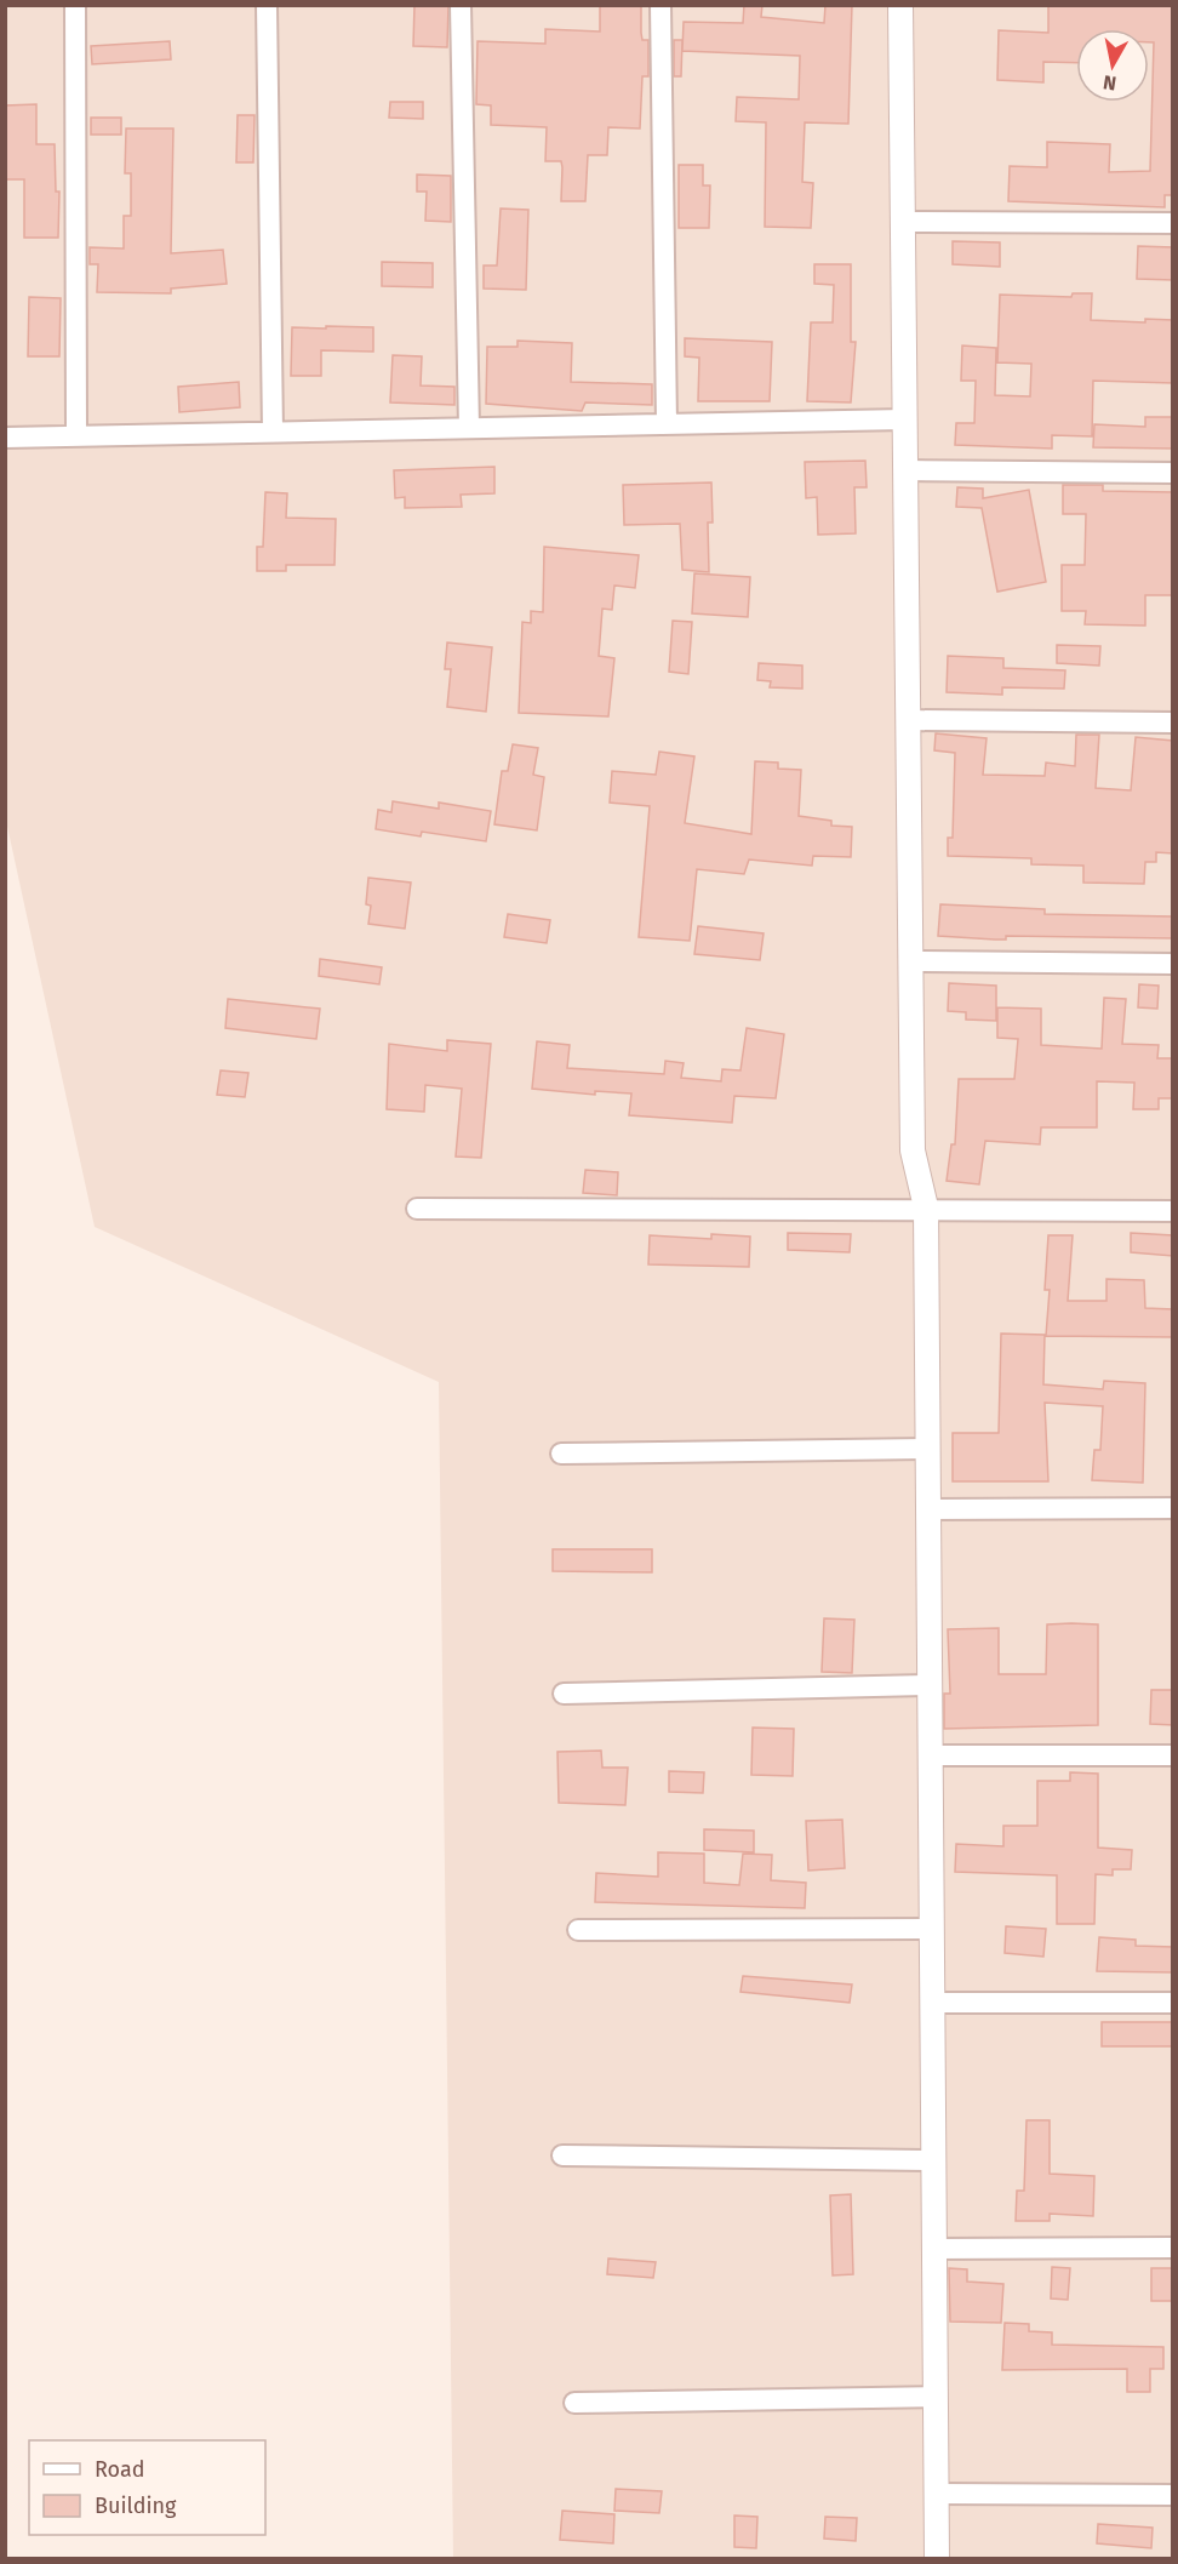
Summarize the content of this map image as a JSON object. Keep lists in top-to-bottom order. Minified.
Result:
{"legend":["Road","Building"],"north":"bottom"}
